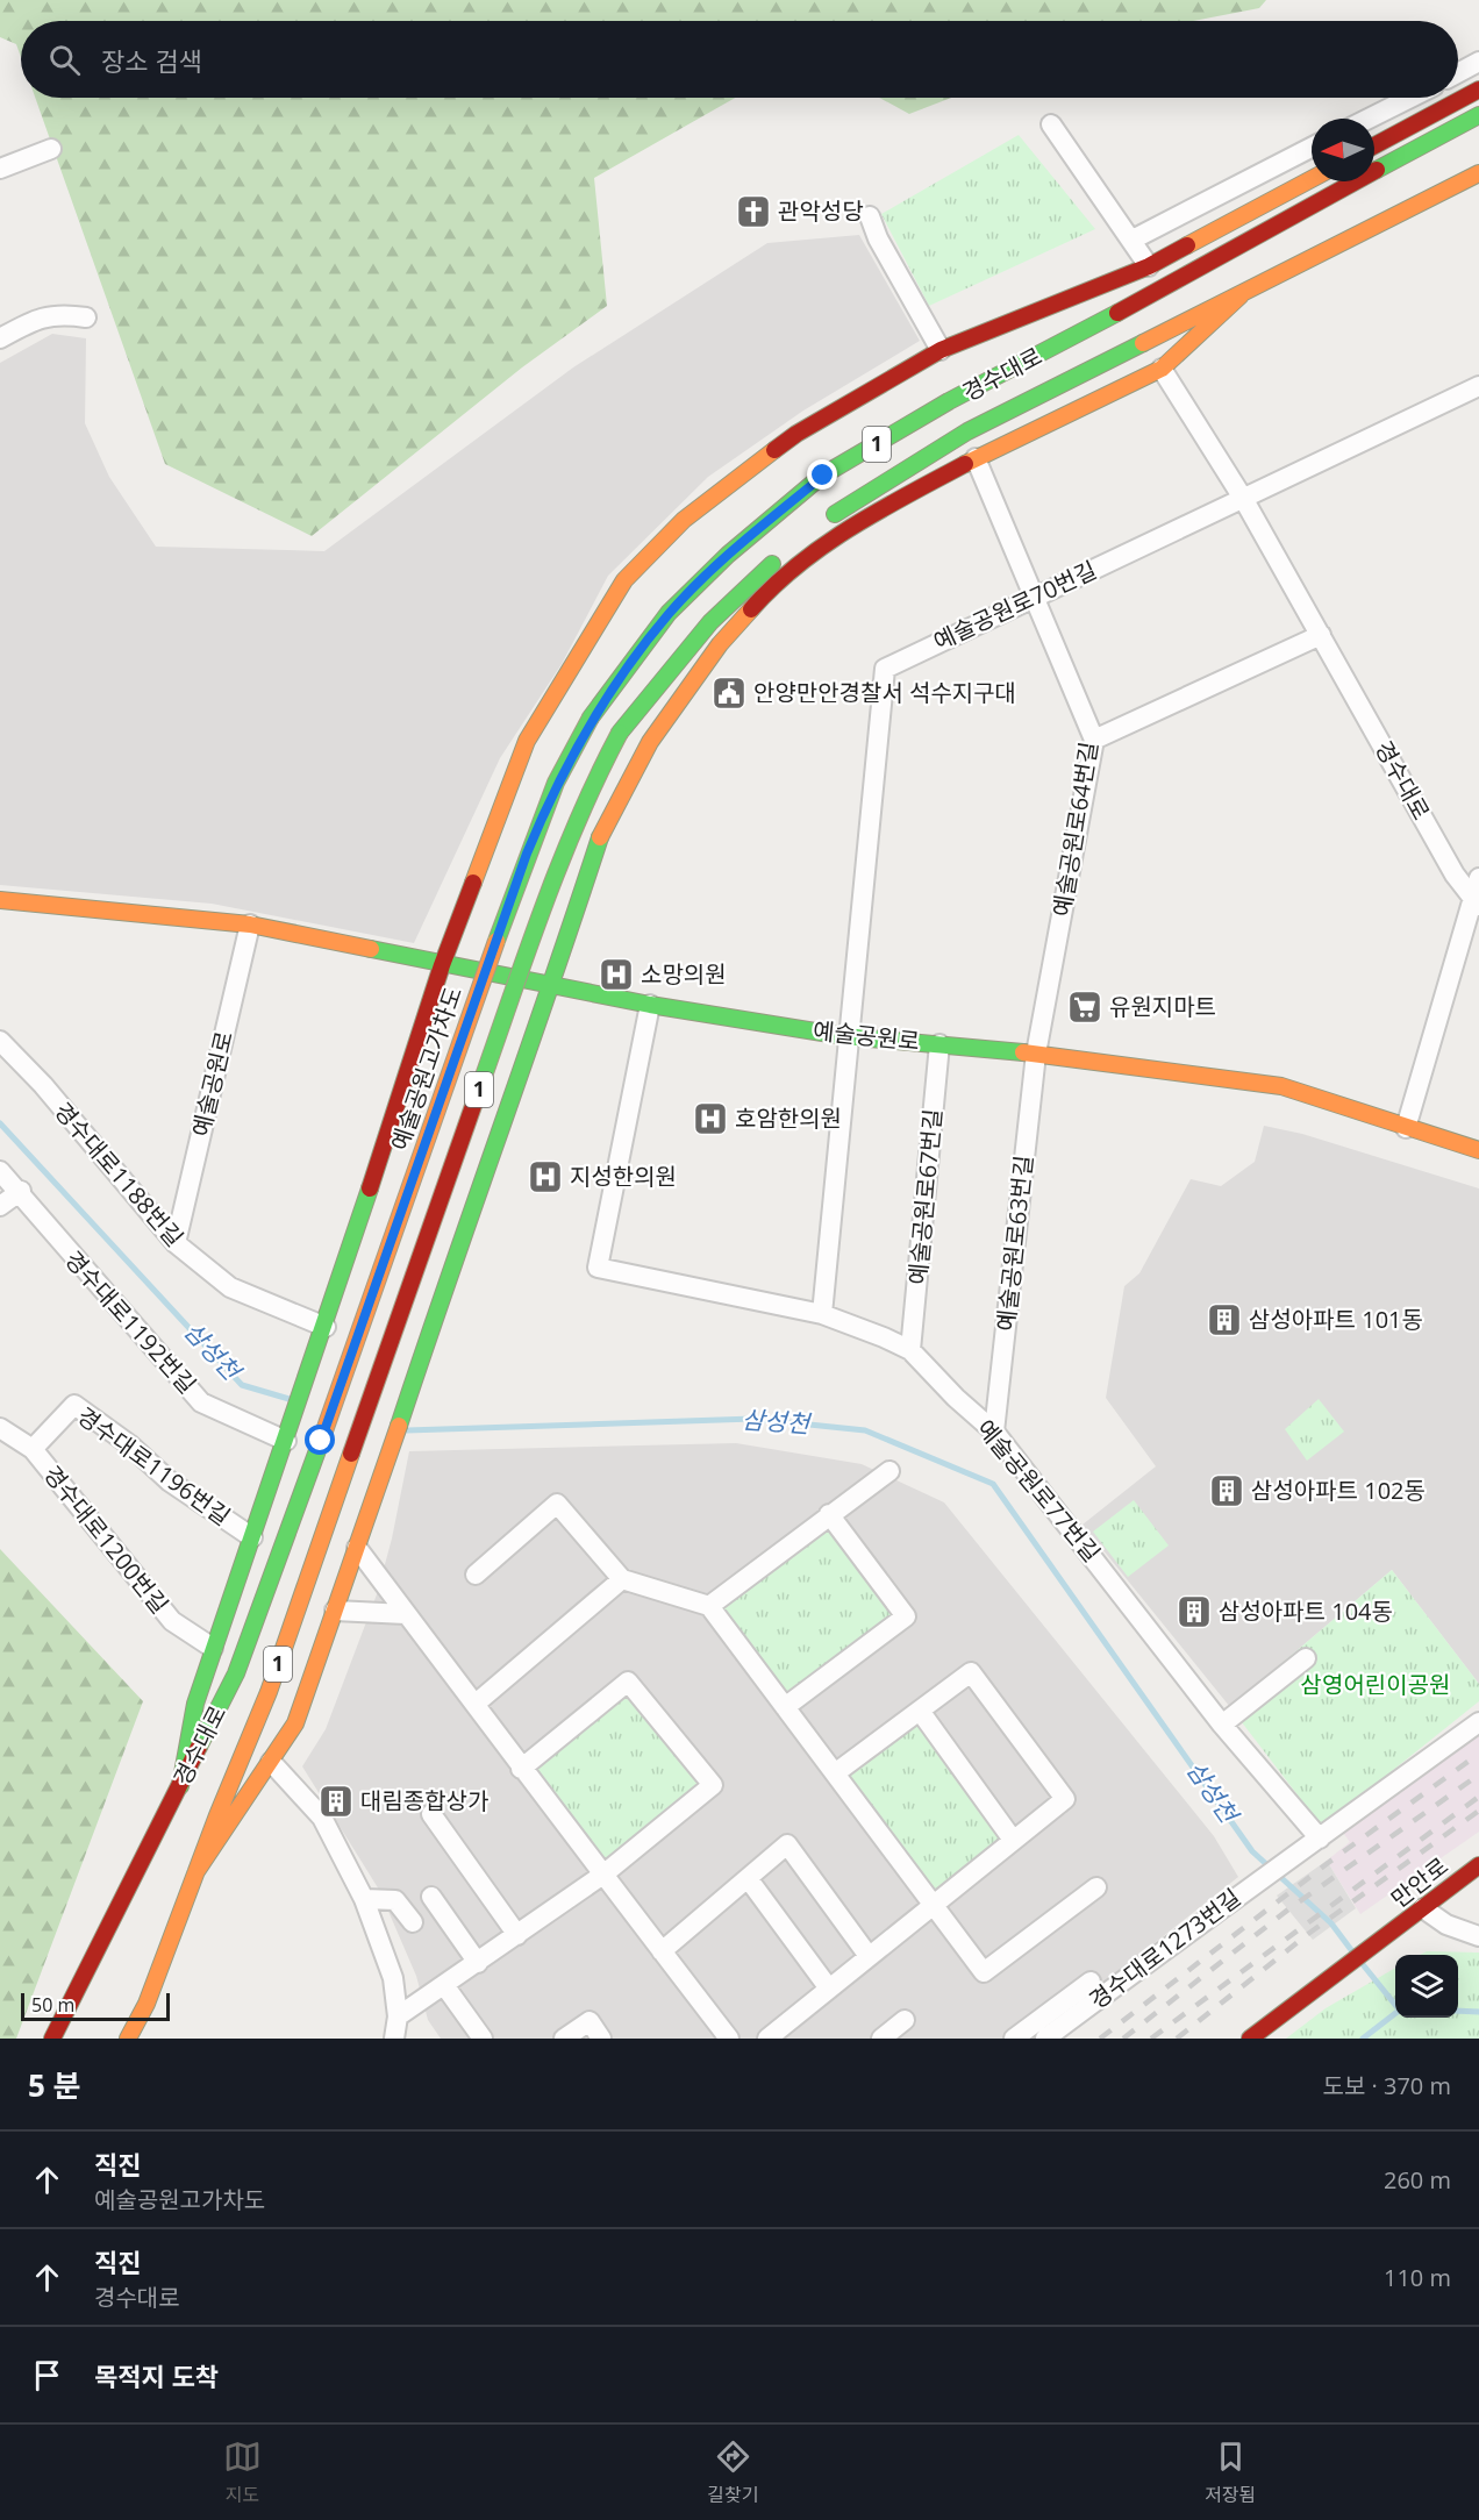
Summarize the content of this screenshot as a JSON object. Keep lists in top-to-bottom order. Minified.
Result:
{"streets":{"main road":["경수대로","1","예술공원로","예술공원고가차도","만안로"],"street":["예술공원로70번길","예술공원로64번길","경수대로1188번길","예술공원로67번길","예술공원로63번길","경수대로1192번길","경수대로1196번길","예술공원로77번길","경수대로1200번길","경수대로1273번길"]},"crossings":[["경수대로","예술공원로70번길"],["경수대로","예술공원고가차도"],["예술공원로70번길","예술공원로64번길"],["예술공원로70번길","예술공원로"],["예술공원로64번길","예술공원로"],["예술공원로64번길","예술공원로63번길"],["예술공원로","경수대로1188번길"],["예술공원로","예술공원로67번길"],["예술공원로","예술공원로63번길"],["예술공원로","예술공원로77번길"],["예술공원로67번길","예술공원로77번길"],["예술공원로63번길","예술공원로77번길"],["경수대로1196번길","경수대로1200번길"],["예술공원로77번길","경수대로1273번길"]],"water":["삼성천"],"parks":["삼영어린이공원"],"places":{"church":["관악성당"],"public building":["안양만안경찰서 석수지구대"],"hospital":["소망의원","호암한의원","지성한의원"],"supermarket":["유원지마트"],"building":["삼성아파트 101동","삼성아파트 102동","삼성아파트 104동","대림종합상가"]},"scale_bar":"50 m","north":"left","page":{"search":"장소 검색","scale":"50 m","heading":["5 분","도보 · 370 m"],"list":[["직진","예술공원고가차도","260 m"],["직진","경수대로","110 m"],"목적지 도착"],"nav":["지도","길찾기","저장됨"]}}
